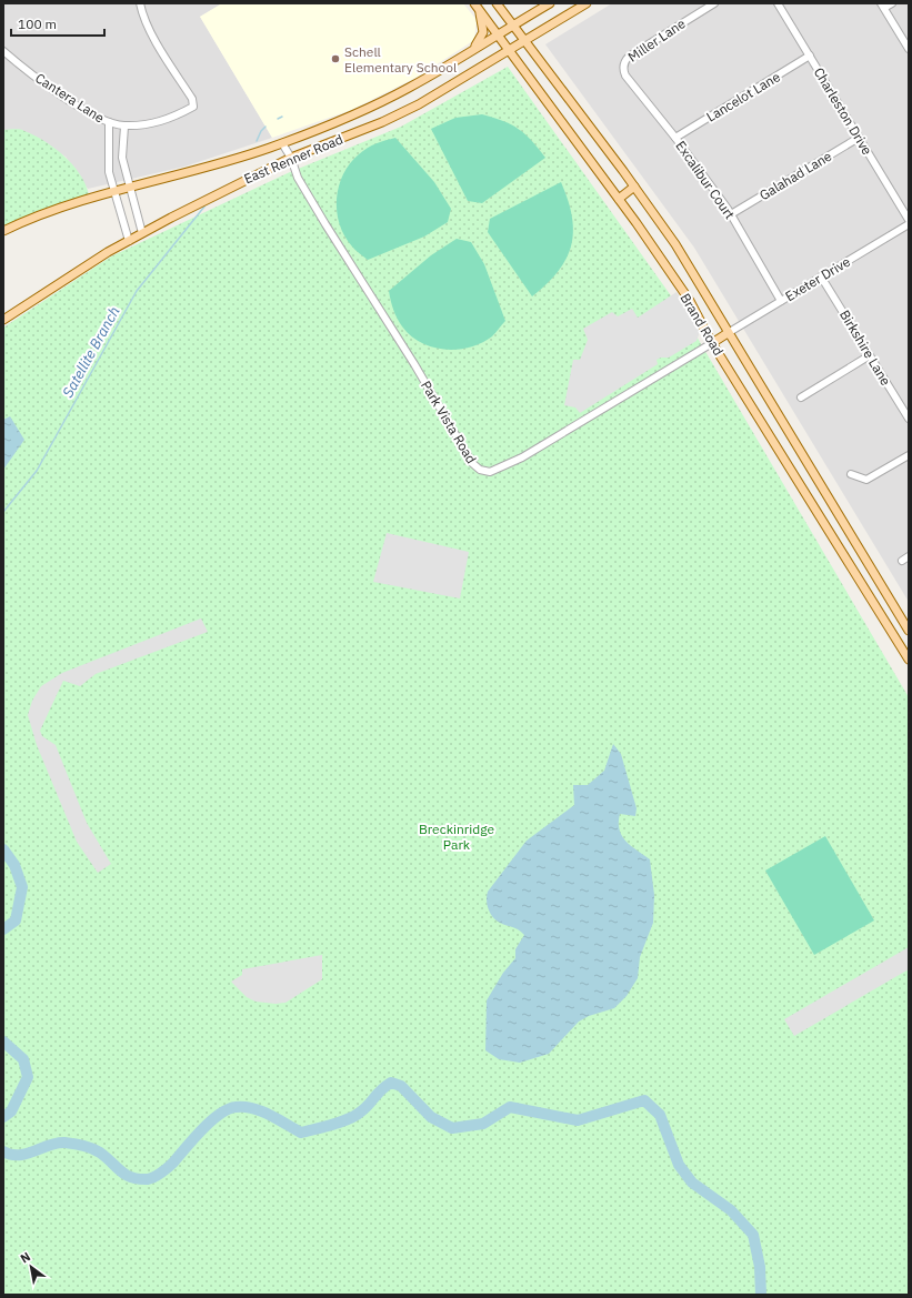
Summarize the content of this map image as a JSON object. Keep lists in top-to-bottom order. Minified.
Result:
{"streets":{"main road":["East Renner Road","Brand Road"],"street":["Miller Lane","Lancelot Lane","Cantera Lane","Charleston Drive","Galahad Lane","Excalibur Court","Exeter Drive","Birkshire Lane","Park Vista Road"]},"crossings":[["Miller Lane","Excalibur Court"],["Lancelot Lane","Charleston Drive"],["Lancelot Lane","Excalibur Court"],["Charleston Drive","Galahad Lane"],["East Renner Road","Brand Road"],["East Renner Road","Park Vista Road"],["Galahad Lane","Excalibur Court"],["Excalibur Court","Exeter Drive"],["Exeter Drive","Brand Road"],["Exeter Drive","Birkshire Lane"],["Brand Road","Park Vista Road"]],"water":["Satellite Branch"],"parks":["Breckinridge Park"],"places":["Schell Elementary School"],"scale_bar":"100 m","north":"top left"}
